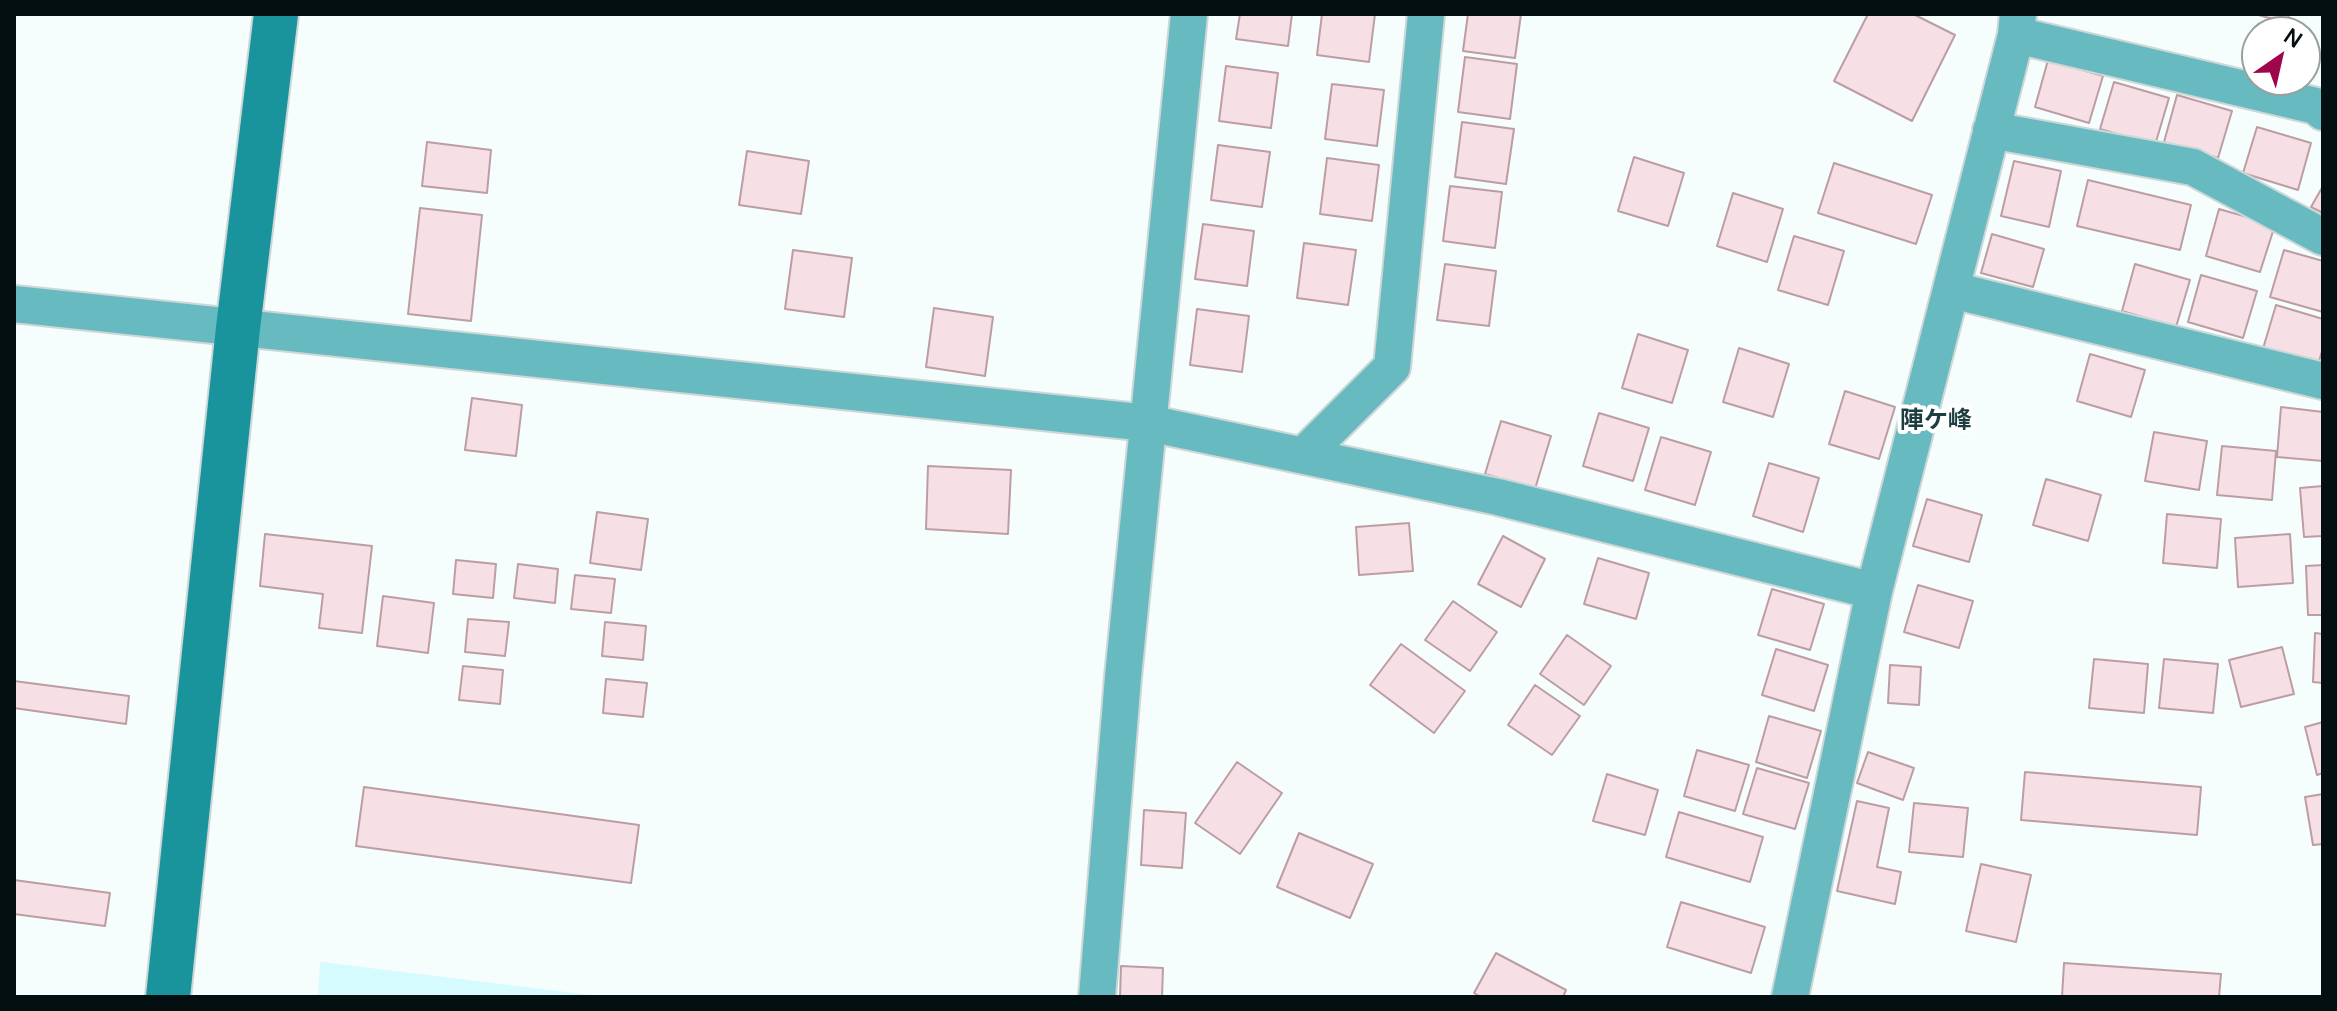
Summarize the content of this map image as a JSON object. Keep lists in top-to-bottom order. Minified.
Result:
{"districts":["陣ケ峰"],"north":"top right"}
